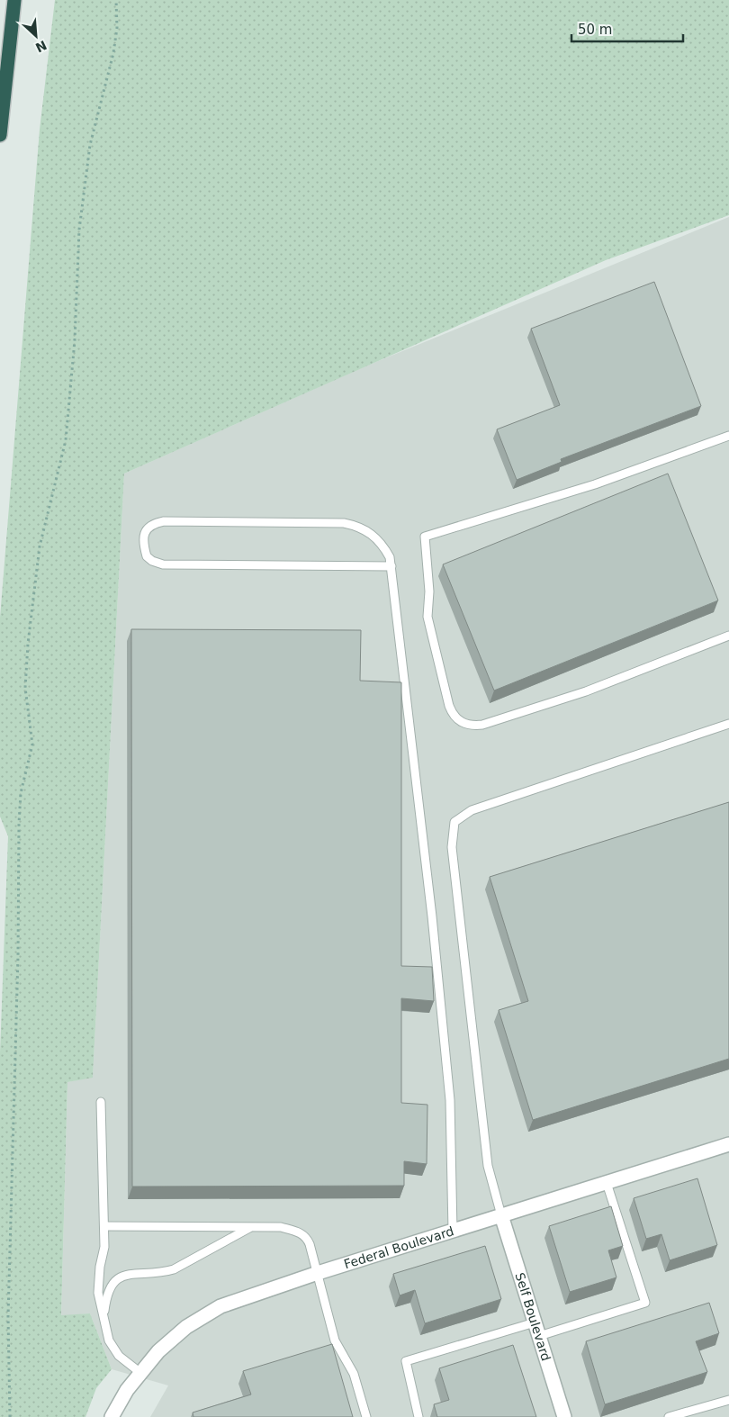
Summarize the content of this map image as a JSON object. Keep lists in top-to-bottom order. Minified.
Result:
{"streets":{"street":["Federal Boulevard","Self Boulevard"]},"crossings":[["Federal Boulevard","Self Boulevard"]],"scale_bar":"50 m","north":"bottom right"}
